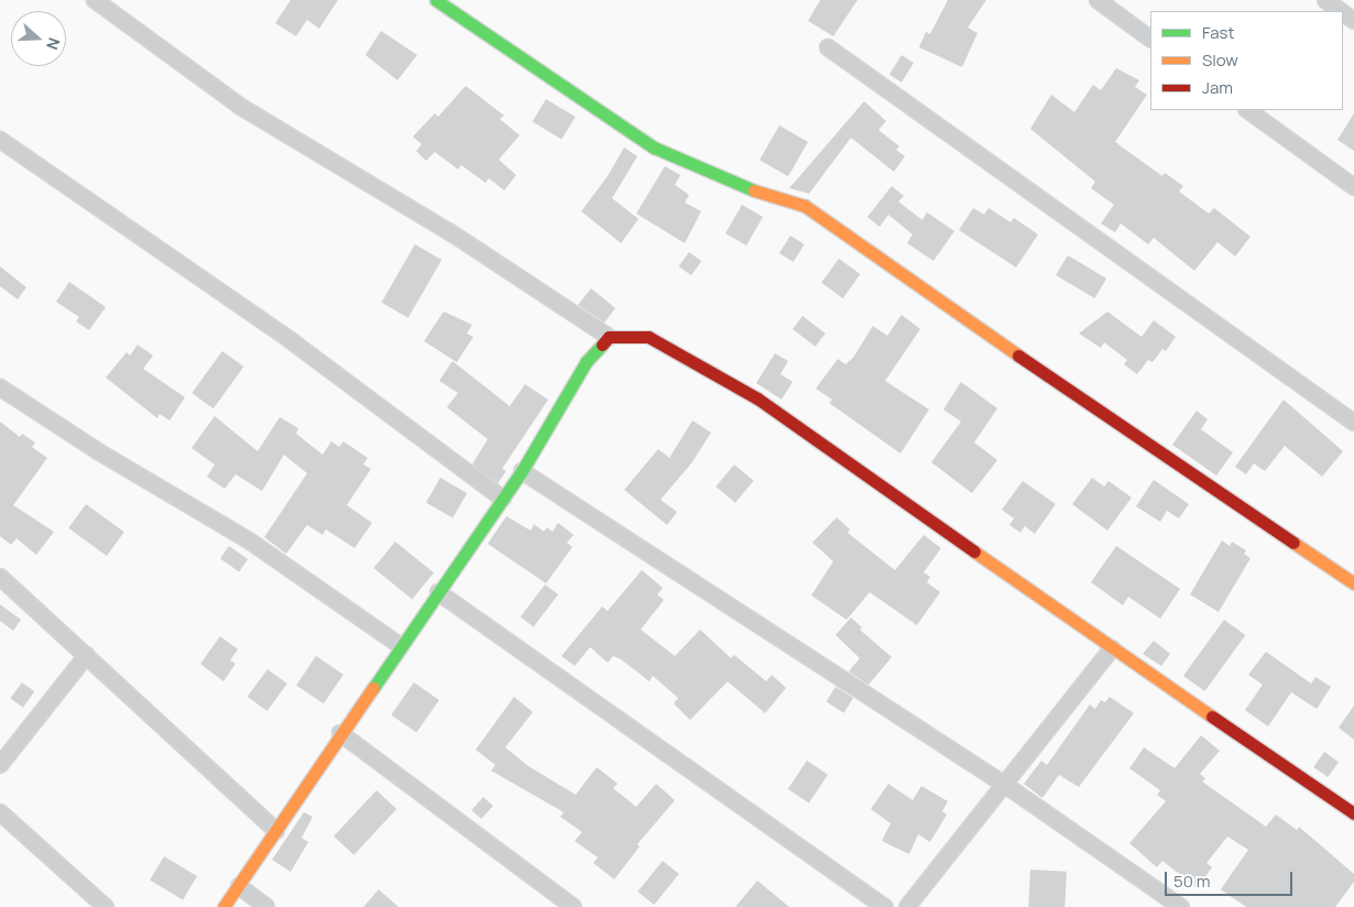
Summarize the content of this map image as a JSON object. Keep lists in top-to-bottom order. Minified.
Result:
{"legend":["Fast","Slow","Jam"],"scale_bar":"50 m","north":"right"}
